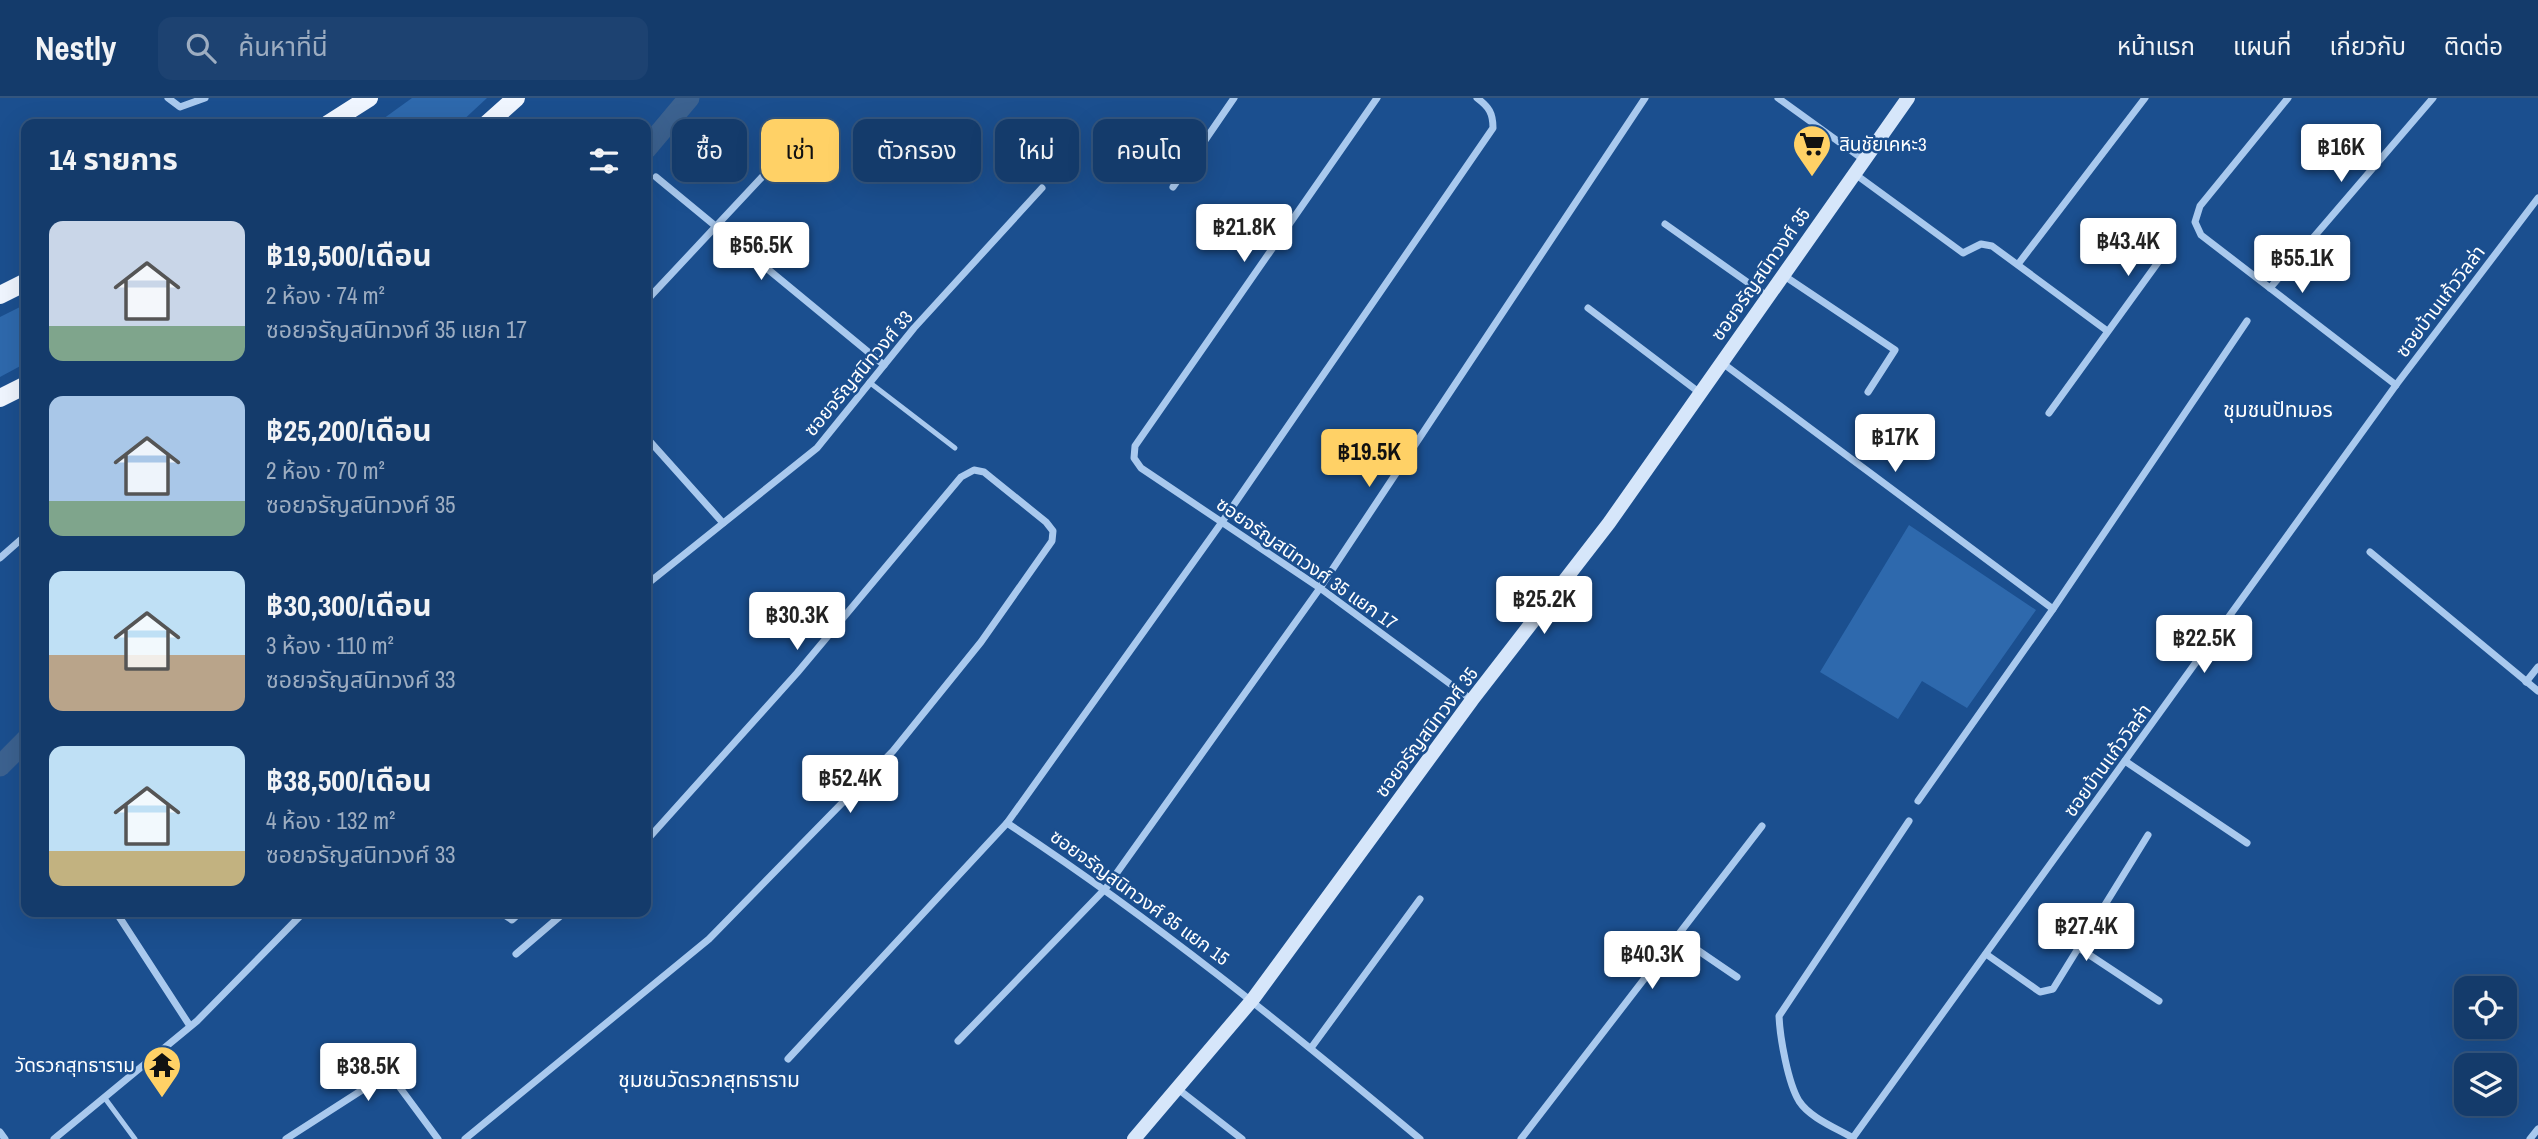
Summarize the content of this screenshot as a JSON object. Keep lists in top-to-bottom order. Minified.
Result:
{"streets":{"street":["ซอยจรัญสนิทวงศ์ 35","ซอยบ้านแก้ววิลล่า","ซอยจรัญสนิทวงศ์ 33","ซอยจรัญสนิทวงศ์ 35 แยก 17","ซอยจรัญสนิทวงศ์ 35 แยก 15"]},"crossings":[["ซอยจรัญสนิทวงศ์ 35","ซอยจรัญสนิทวงศ์ 35 แยก 17"],["ซอยจรัญสนิทวงศ์ 35","ซอยจรัญสนิทวงศ์ 35 แยก 15"]],"districts":["ชุมชนปัทมอร","ชุมชนวัดรวกสุทธาราม"],"places":{"supermarket":["สินชัยเคหะ3"],"temple":["วัดรวกสุทธาราม"]},"page":{"header":"Nestly","search":"ค้นหาที่นี่","nav":["หน้าแรก","แผนที่","เกี่ยวกับ","ติดต่อ"],"chip":["ซื้อ","เช่า","ตัวกรอง","ใหม่","คอนโด"],"heading":"14 รายการ","price":["฿16K","฿21.8K","฿43.4K","฿56.5K","฿55.1K","฿17K","฿19.5K","฿25.2K","฿30.3K","฿22.5K","฿52.4K","฿27.4K","฿40.3K","฿38.5K"],"list":[{"name":"฿19,500/เดือน","note":"2 ห้อง · 74 m² · ซอยจรัญสนิทวงศ์ 35 แยก 17"},{"name":"฿25,200/เดือน","note":"2 ห้อง · 70 m² · ซอยจรัญสนิทวงศ์ 35"},{"name":"฿30,300/เดือน","note":"3 ห้อง · 110 m² · ซอยจรัญสนิทวงศ์ 33"},{"name":"฿38,500/เดือน","note":"4 ห้อง · 132 m² · ซอยจรัญสนิทวงศ์ 33"}]}}
